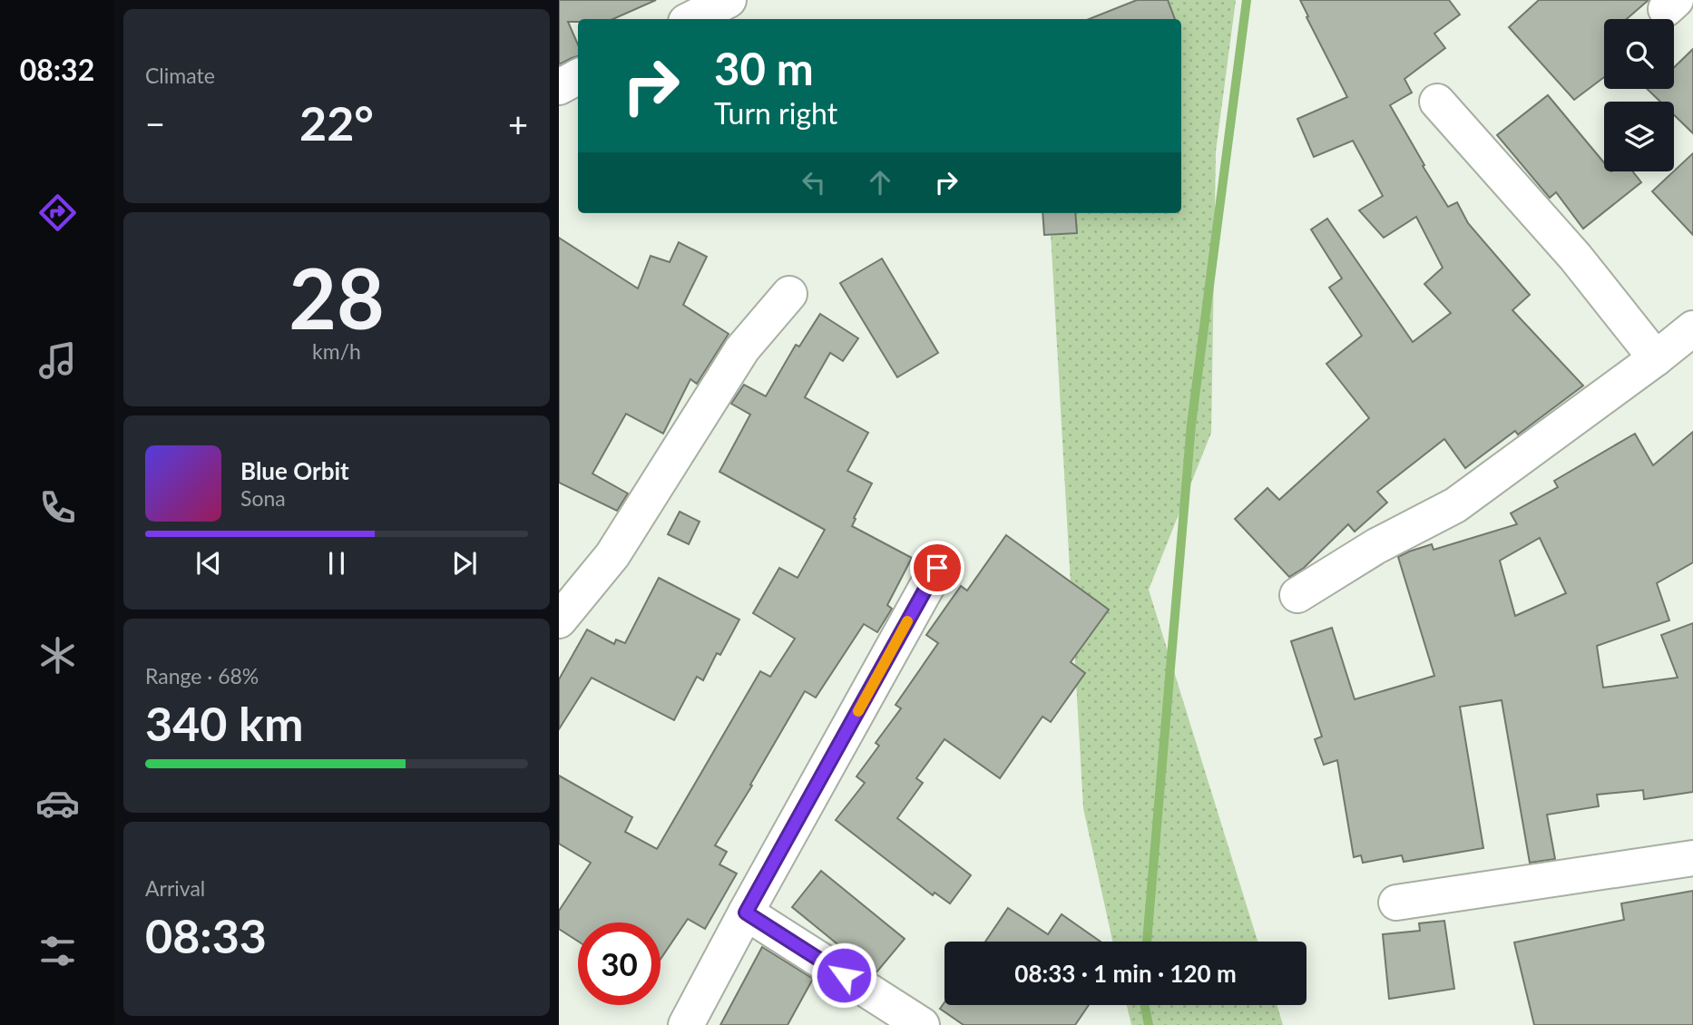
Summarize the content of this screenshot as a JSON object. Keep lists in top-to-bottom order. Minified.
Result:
{"page":{"tabs":"08:32","tile":["Climate",["28","km/h"],["Range · 68%","340 km"],["Arrival","08:33"]],"turn":["30 m","Turn right"],"heat":["−","22°","+"],"song":["Blue Orbit","Sona"],"limit":"30","trip":"08:33 · 1 min · 120 m"}}
